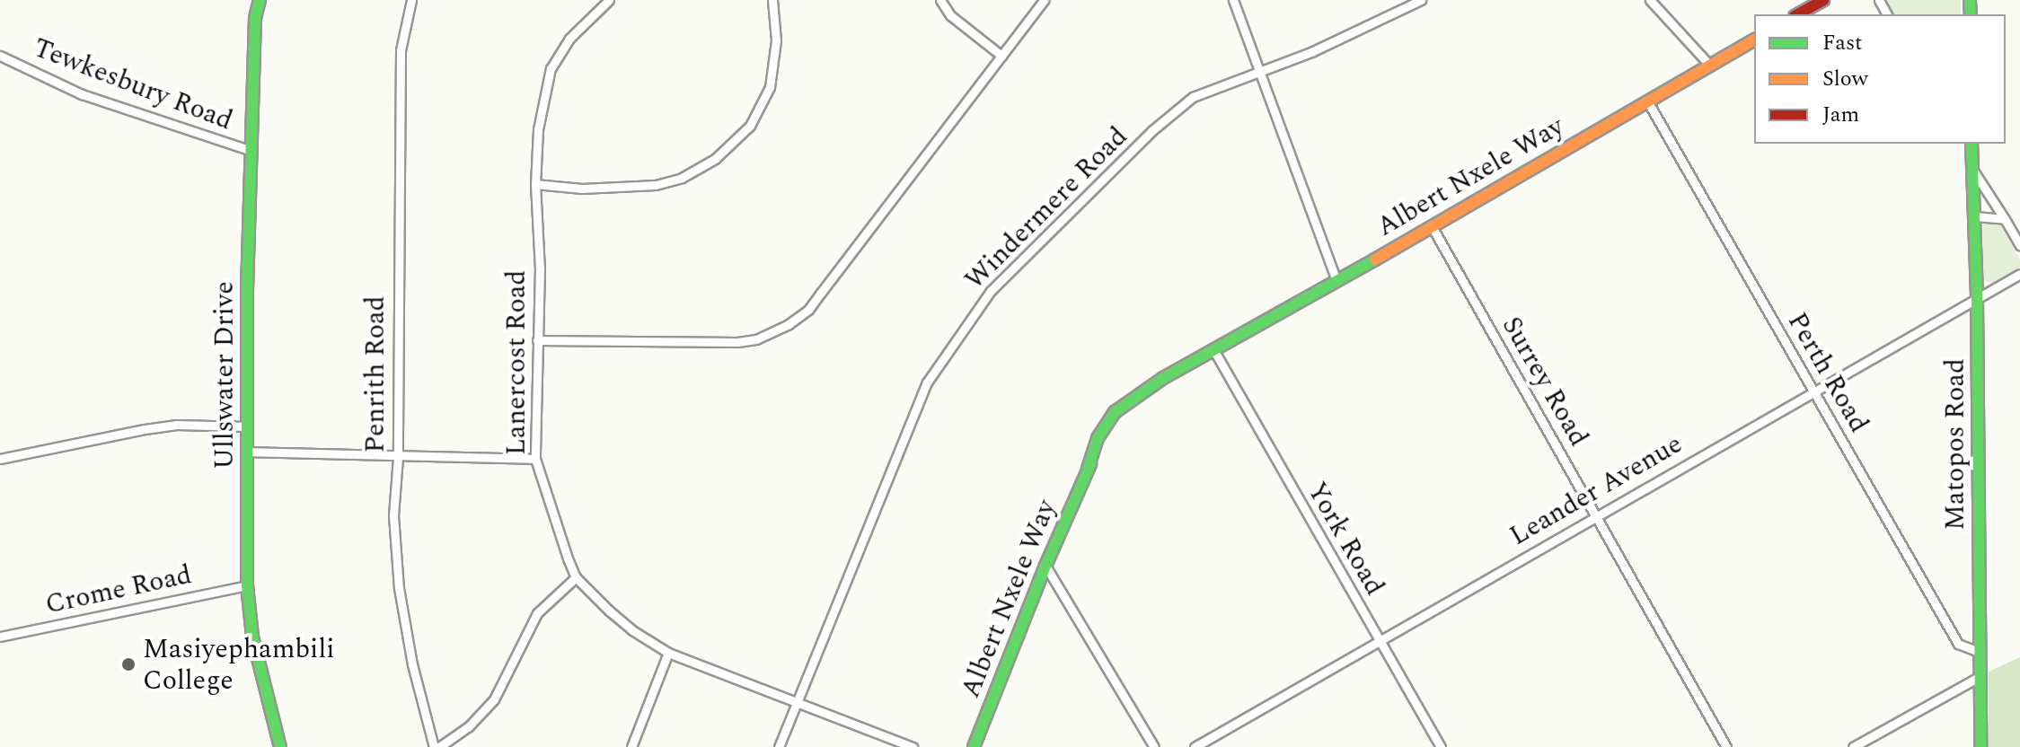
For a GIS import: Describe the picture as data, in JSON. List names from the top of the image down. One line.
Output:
{"streets":{"main road":["Albert Nxele Way","Ullswater Drive","Matopos Road"],"street":["Tewkesbury Road","Windermere Road","Lanercost Road","Perth Road","Penrith Road","Surrey Road","Leander Avenue","York Road","Crome Road"]},"crossings":[["Tewkesbury Road","Ullswater Drive"],["Albert Nxele Way","Perth Road"],["Albert Nxele Way","Surrey Road"],["Albert Nxele Way","York Road"],["Windermere Road","Lanercost Road"],["Perth Road","Matopos Road"],["Perth Road","Leander Avenue"],["Ullswater Drive","Crome Road"],["Surrey Road","Leander Avenue"],["Matopos Road","Leander Avenue"],["Leander Avenue","York Road"]],"places":["Masiyephambili College"],"legend":["Fast","Slow","Jam"]}
